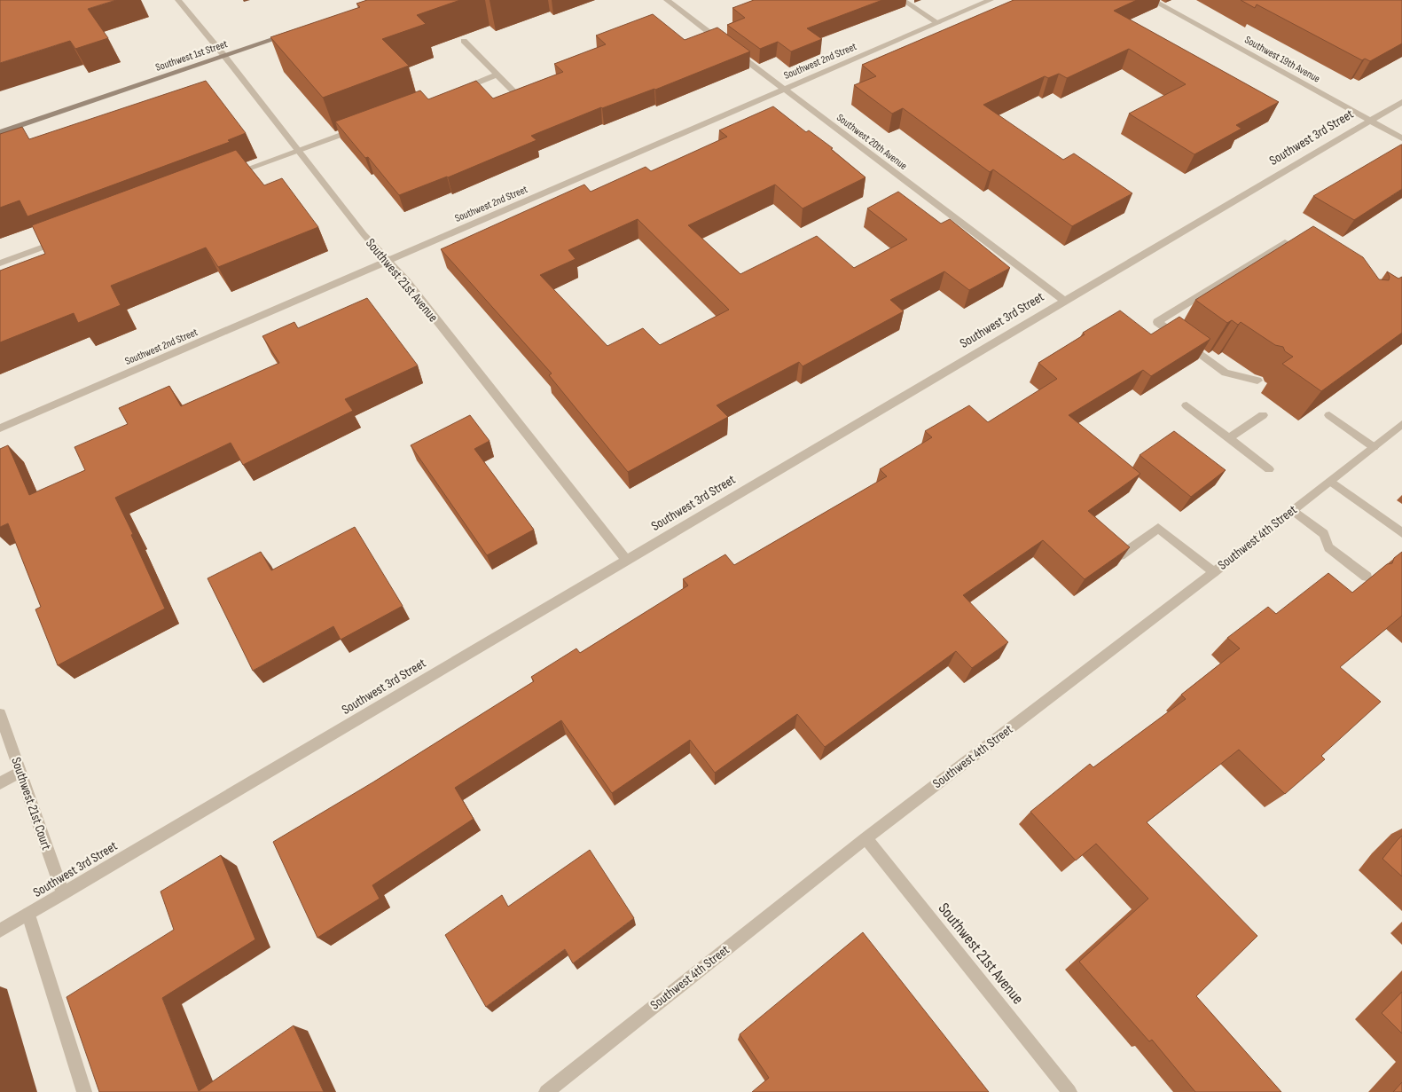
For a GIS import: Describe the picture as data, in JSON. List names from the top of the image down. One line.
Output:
{"streets":{"main road":["Southwest 1st Street"],"street":["Southwest 19th Avenue","Southwest 2nd Street","Southwest 3rd Street","Southwest 20th Avenue","Southwest 21st Avenue","Southwest 4th Street","Southwest 21st Court"]},"crossings":[["Southwest 1st Street","Southwest 21st Avenue"],["Southwest 19th Avenue","Southwest 3rd Street"],["Southwest 2nd Street","Southwest 20th Avenue"],["Southwest 2nd Street","Southwest 21st Avenue"],["Southwest 3rd Street","Southwest 20th Avenue"],["Southwest 3rd Street","Southwest 21st Avenue"],["Southwest 3rd Street","Southwest 21st Court"],["Southwest 21st Avenue","Southwest 4th Street"]]}
